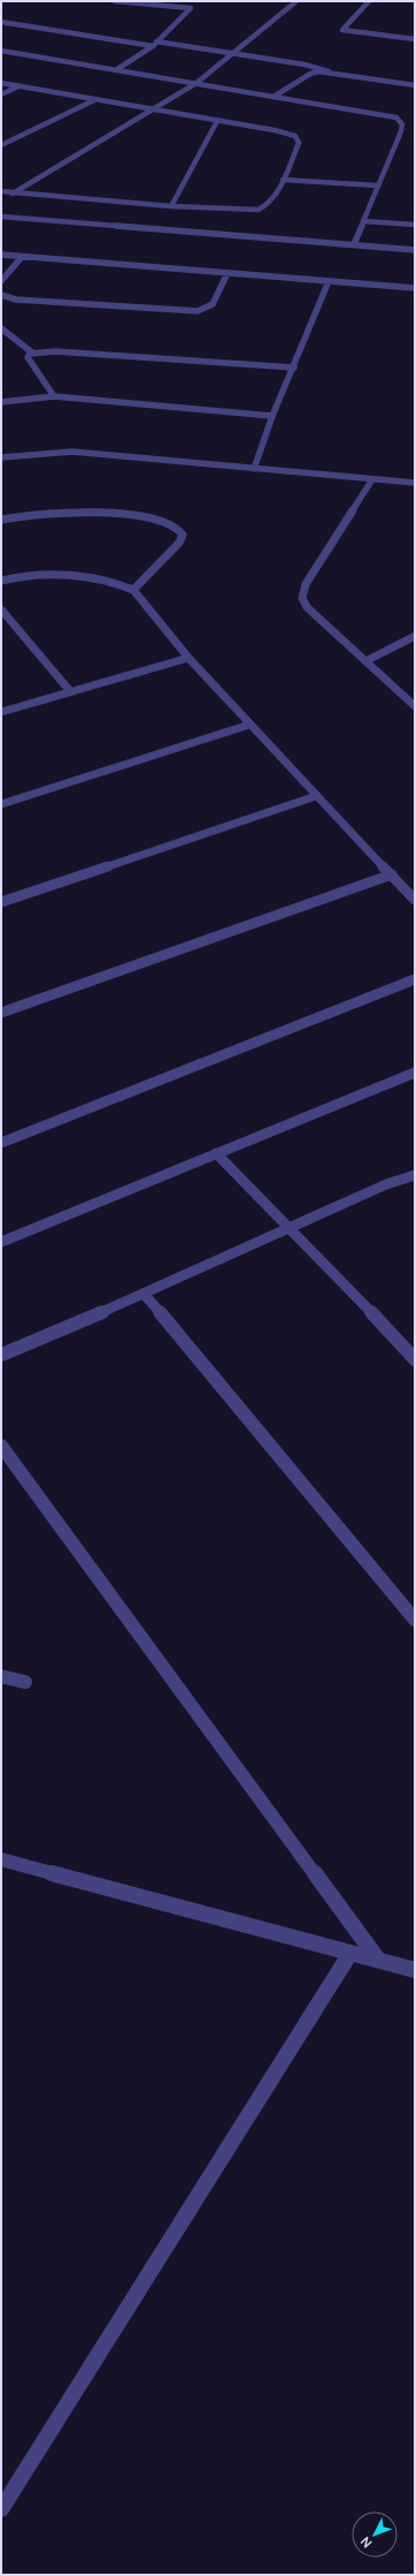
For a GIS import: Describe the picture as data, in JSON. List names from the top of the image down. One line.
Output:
{"north":"bottom left"}
